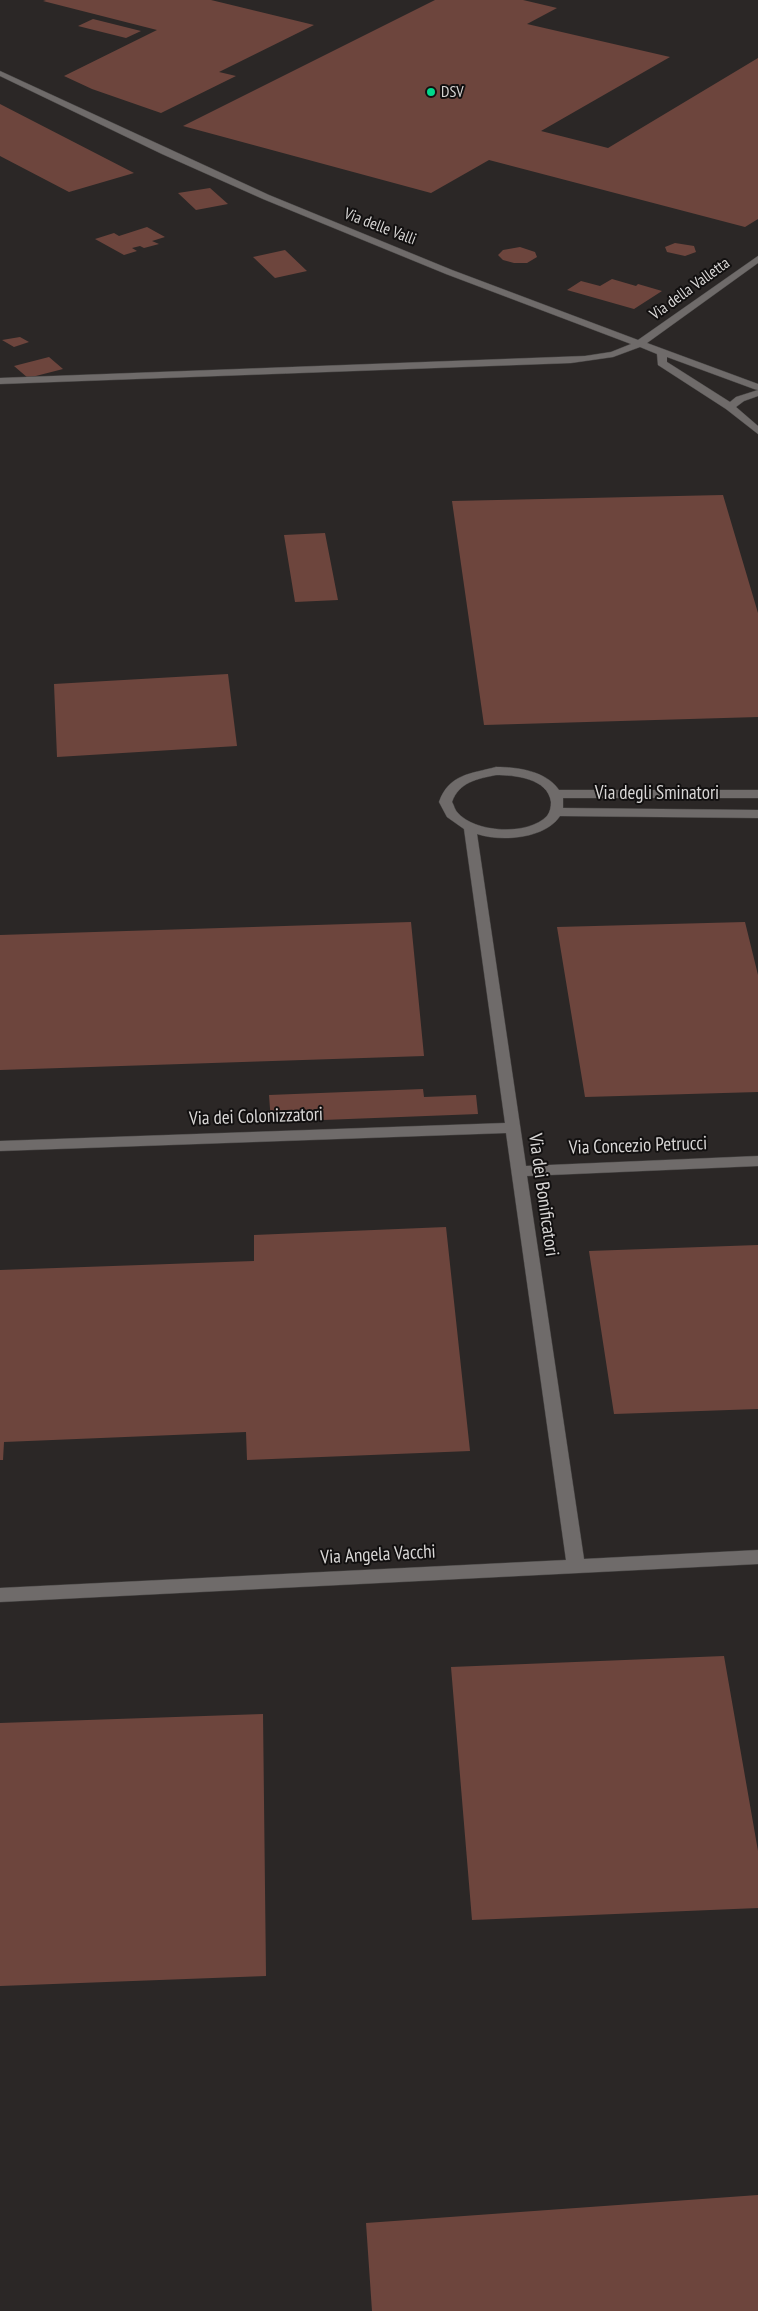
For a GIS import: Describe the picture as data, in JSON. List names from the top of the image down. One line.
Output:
{"streets":{"street":["Via delle Valli","Via della Valletta","Via degli Sminatori","Via dei Colonizzatori","Via Concezio Petrucci","Via dei Bonificatori","Via Angela Vacchi"]},"crossings":[["Via delle Valli","Via della Valletta"],["Via degli Sminatori","Via dei Bonificatori"],["Via dei Colonizzatori","Via dei Bonificatori"],["Via Concezio Petrucci","Via dei Bonificatori"],["Via dei Bonificatori","Via Angela Vacchi"]],"places":["DSV"]}
